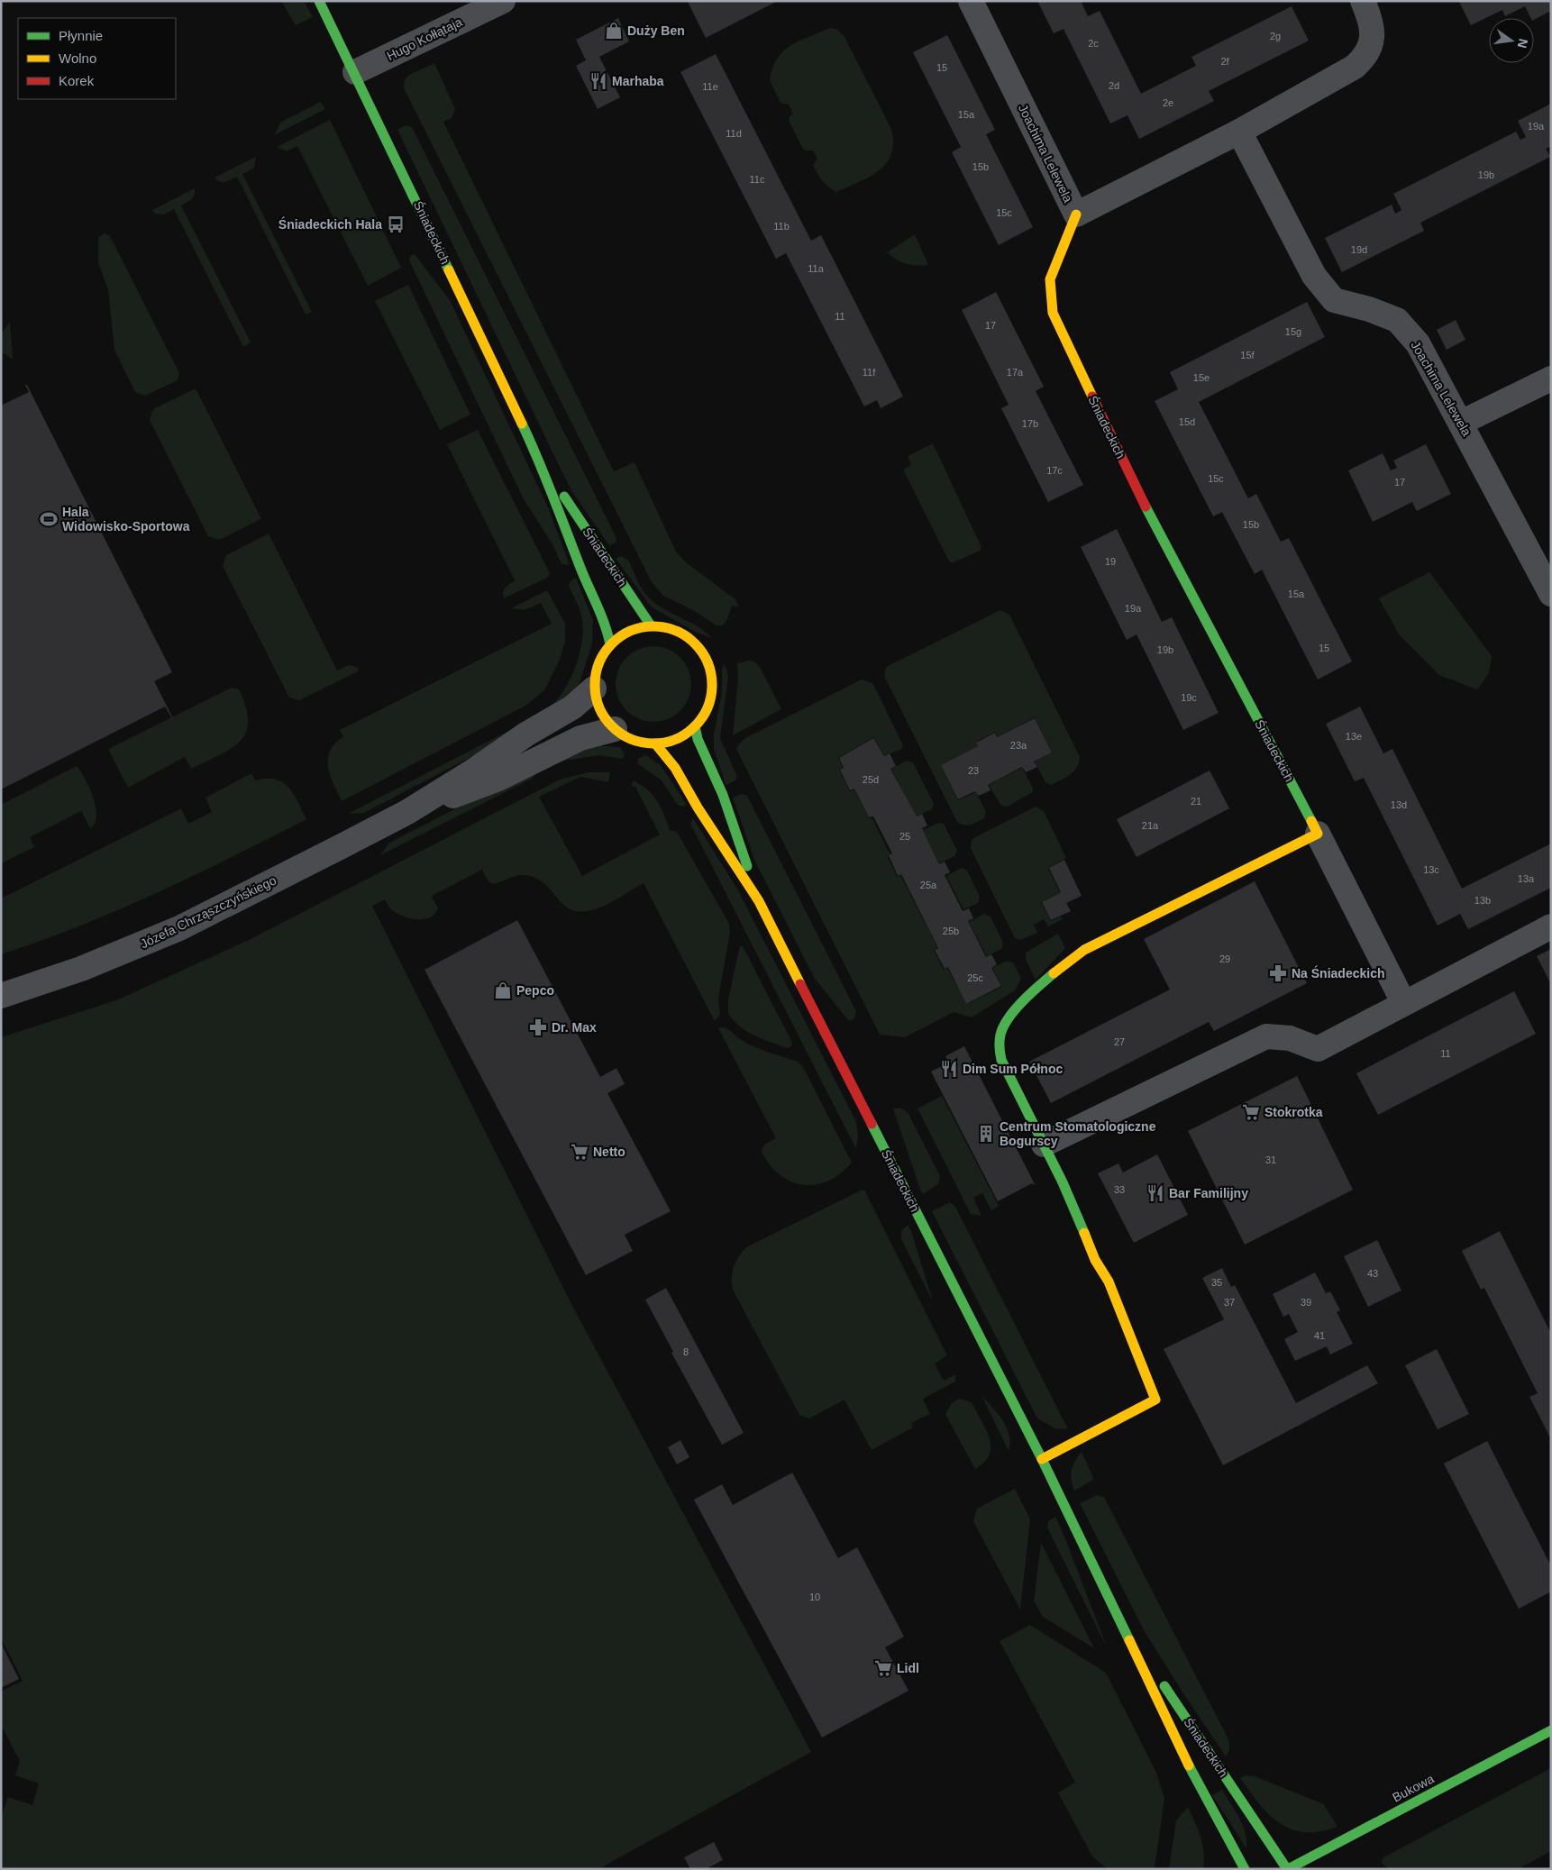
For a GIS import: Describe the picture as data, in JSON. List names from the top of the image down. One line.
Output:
{"streets":{"street":["Hugo Kołłątaja","Joachima Lelewela","Śniadeckich","Józefa Chrząszczyńskiego","Bukowa"]},"crossings":[["Hugo Kołłątaja","Śniadeckich"],["Joachima Lelewela","Śniadeckich"],["Śniadeckich","Józefa Chrząszczyńskiego"],["Śniadeckich","Bukowa"]],"places":{"shop":["Duży Ben","Pepco"],"restaurant":["Marhaba","Dim Sum Północ","Bar Familijny"],"bus stop":["Śniadeckich Hala"],"sports":["Hala Widowisko-Sportowa"],"pharmacy":["Na Śniadeckich","Dr. Max"],"supermarket":["Stokrotka","Netto","Lidl"],"building":["Centrum Stomatologiczne Bogurscy"]},"house_numbers":["2g","2c","2f","15","2d","11e","2e","15a","19a","11d","15b","19b","11c","15c","11b","19d","11a","11","17","15g","15f","11f","17a","15e","15d","17b","17c","15c","17","15b","19","15a","19a","15","19b","19c","13e","23a","23","25d","21","13d","21a","25","13c","13a","25a","13b","25b","29","25c","27","11","31","33","43","35","37","39","41","8","10"],"legend":["Płynnie","Wolno","Korek"],"north":"right"}
